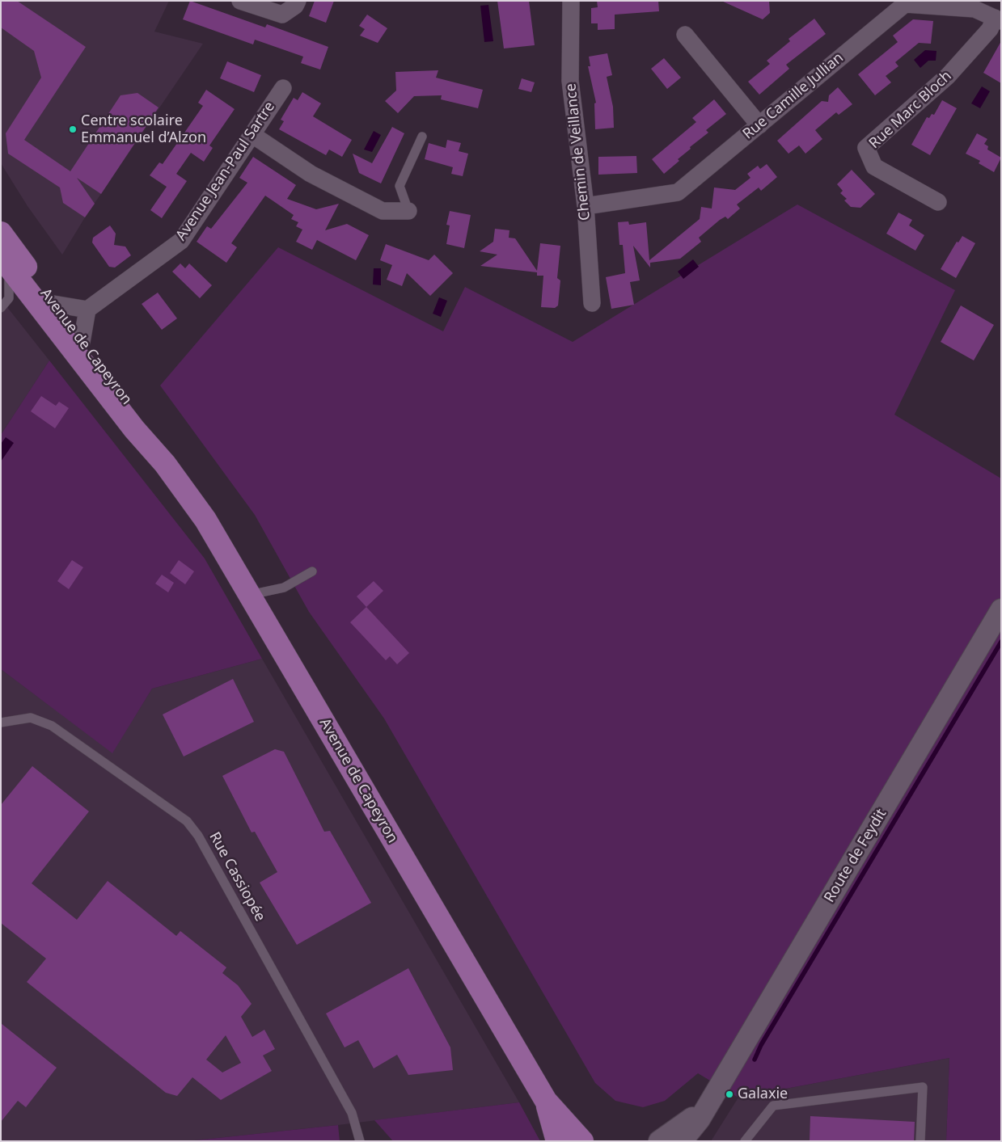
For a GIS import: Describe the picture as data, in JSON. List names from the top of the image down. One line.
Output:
{"streets":{"main road":["Avenue de Capeyron"],"street":["Rue Camille Jullian","Rue Marc Bloch","Chemin de Veillance","Avenue Jean-Paul Sartre","Route de Feydit"],"lane":["Rue Cassiopée"]},"crossings":[["Rue Camille Jullian","Rue Marc Bloch"],["Rue Camille Jullian","Chemin de Veillance"]],"places":["Centre scolaire Emmanuel d’Alzon","Galaxie"]}
